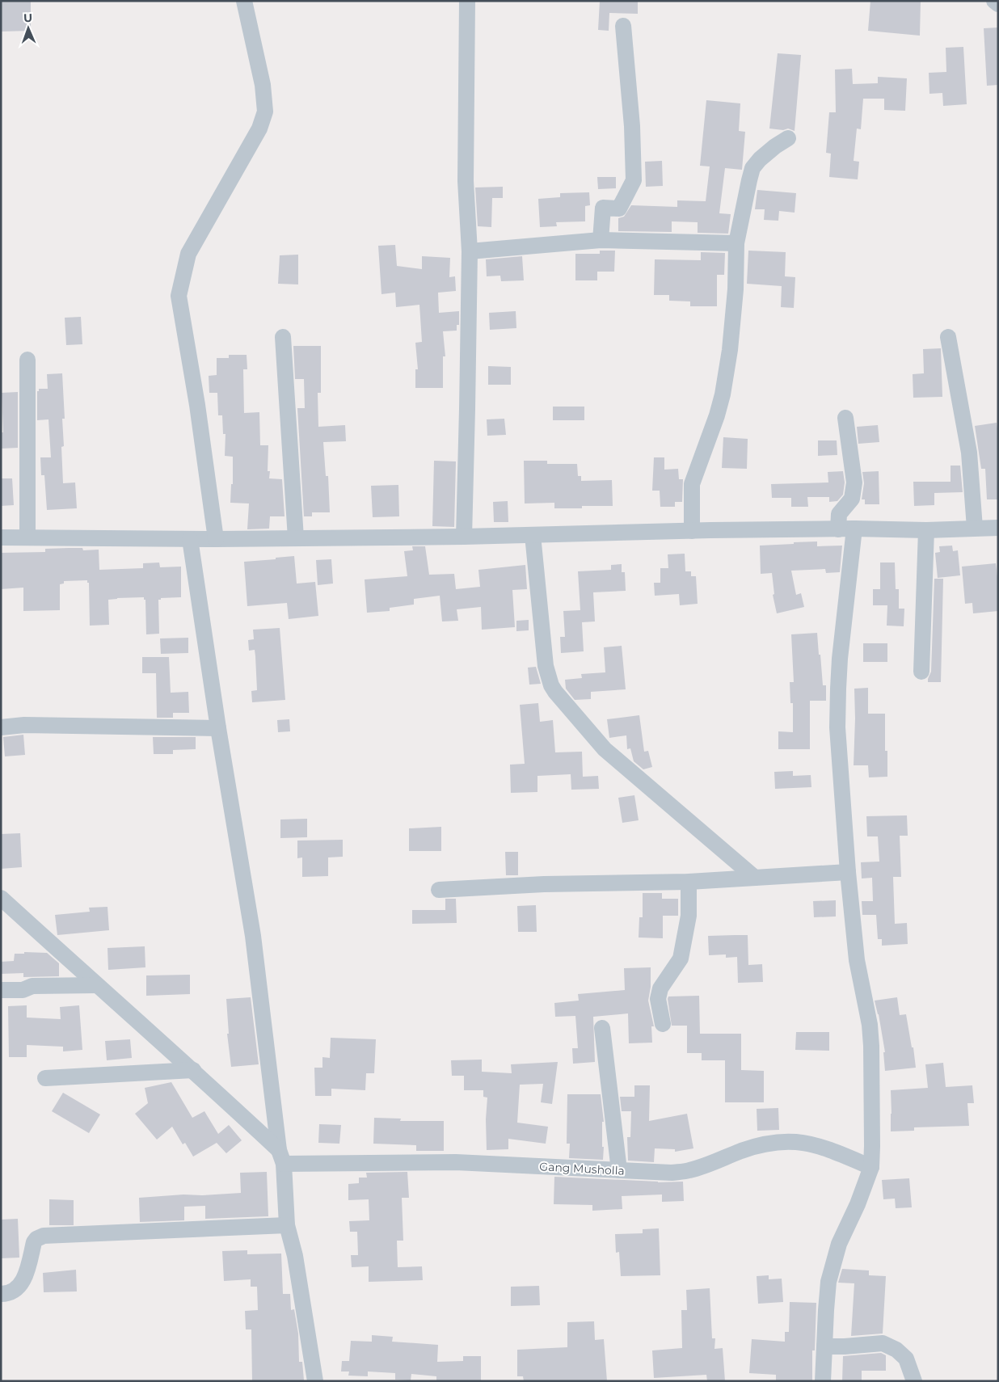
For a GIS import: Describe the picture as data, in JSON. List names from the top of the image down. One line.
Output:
{"streets":{"street":["Gang Musholla"]},"north":"top"}
